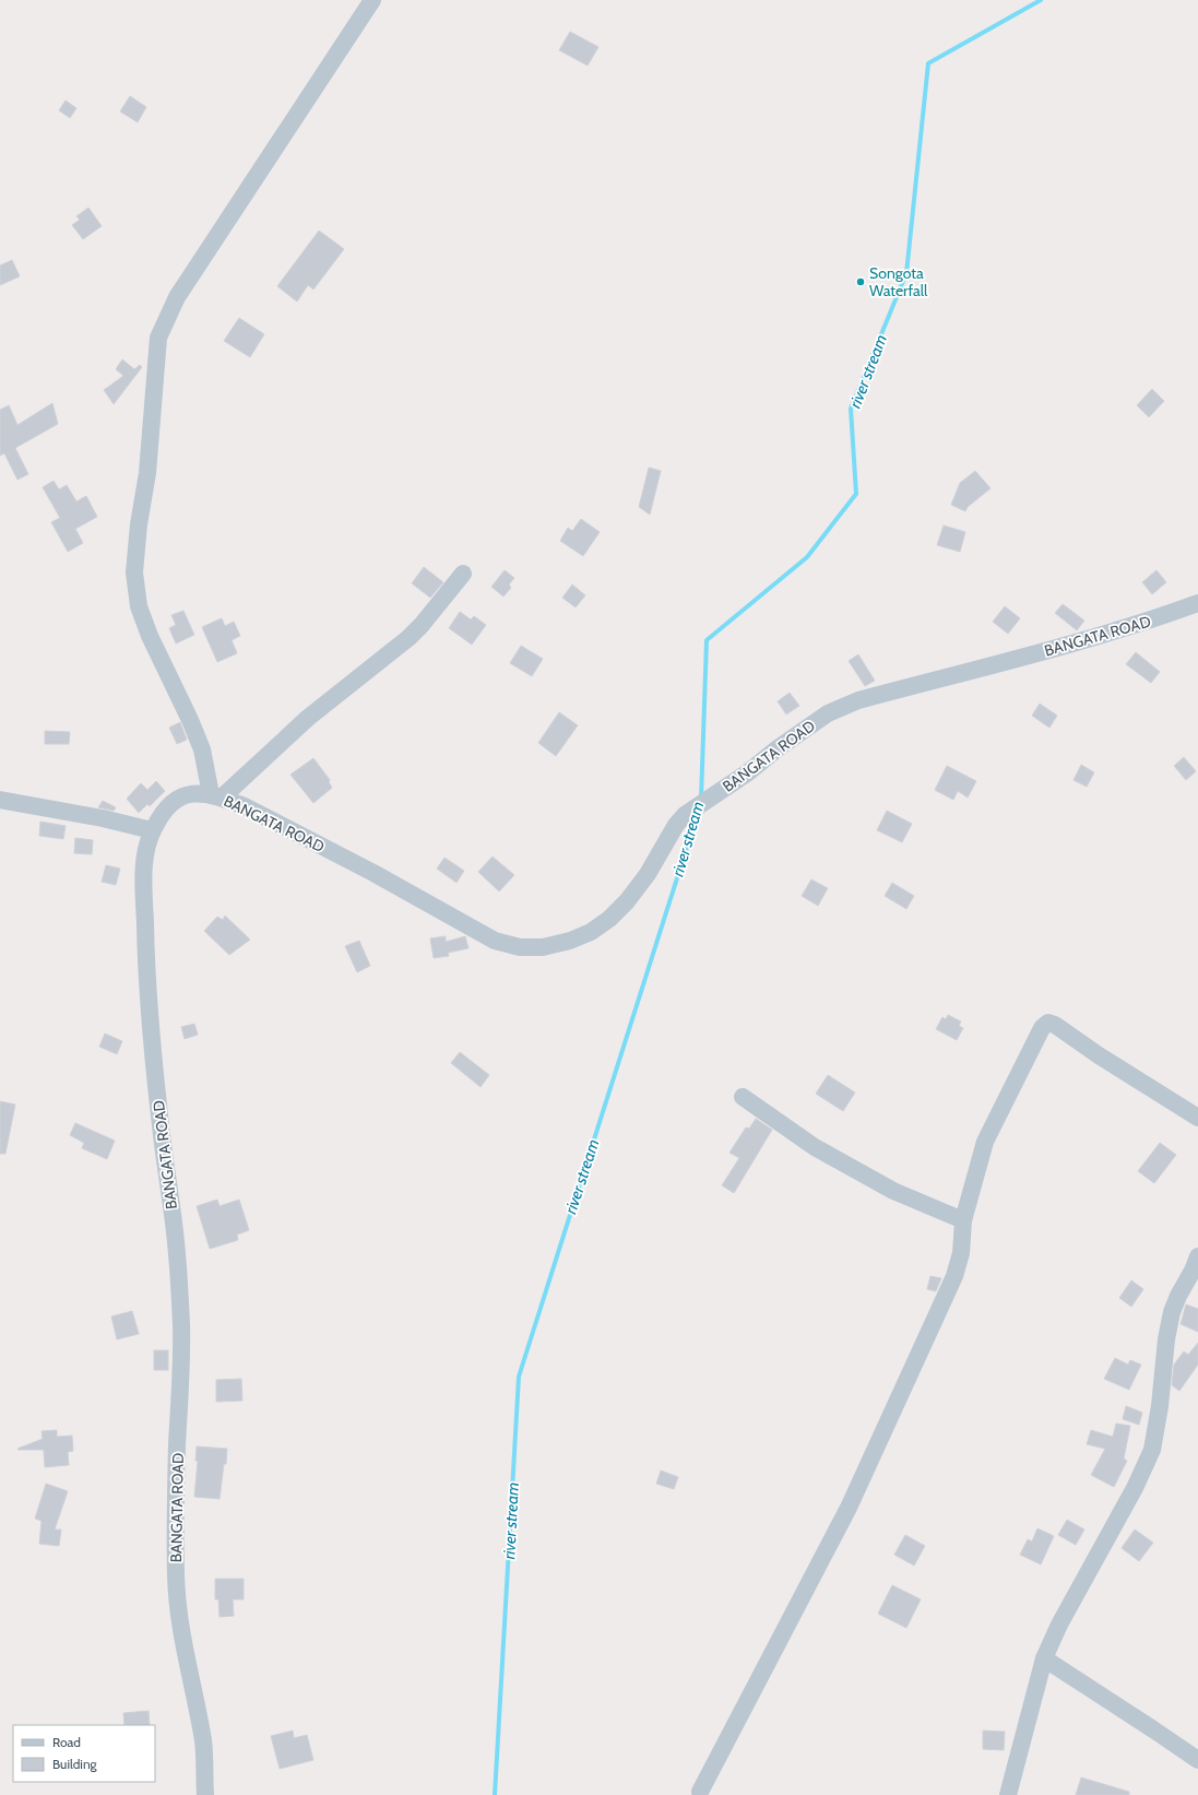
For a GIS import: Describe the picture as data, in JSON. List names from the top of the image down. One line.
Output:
{"streets":{"street":["BANGATA ROAD"]},"water":["river stream"],"places":["Songota Waterfall"],"legend":["Road","Building"]}
